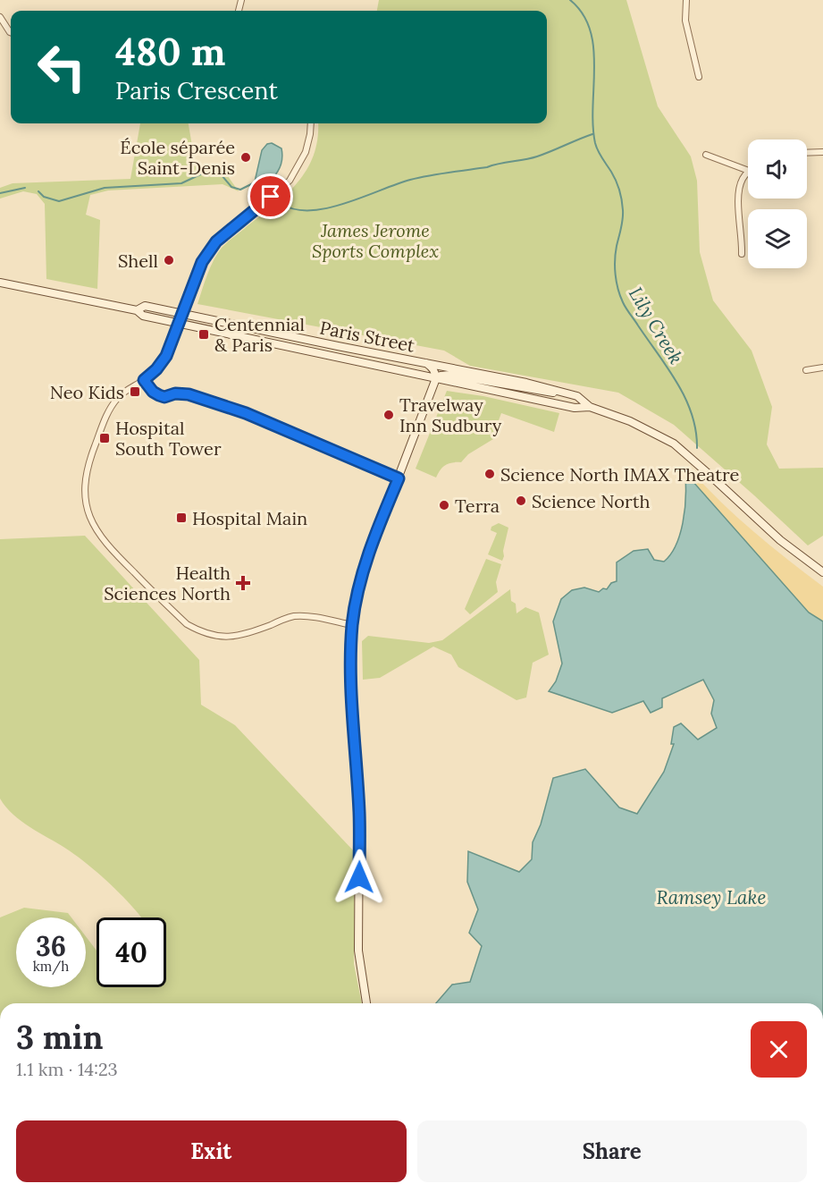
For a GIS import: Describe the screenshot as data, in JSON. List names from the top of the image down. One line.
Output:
{"streets":{"main road":["Paris Street"]},"water":["Lily Creek","Ramsey Lake"],"parks":["James Jerome Sports Complex"],"places":{"other":["École séparée Saint-Denis","Shell","Travelway Inn Sudbury","Science North IMAX Theatre","Science North","Terra"],"transit":["Centennial & Paris","Neo Kids","Hospital South Tower","Hospital Main"],"health":["Health Sciences North"]},"page":{"turn":["480 m","Paris Crescent"],"speed":"36 km/h","limit":"40","heading":["3 min","1.1 km · 14:23"],"buttons":["Exit","Share"]}}
